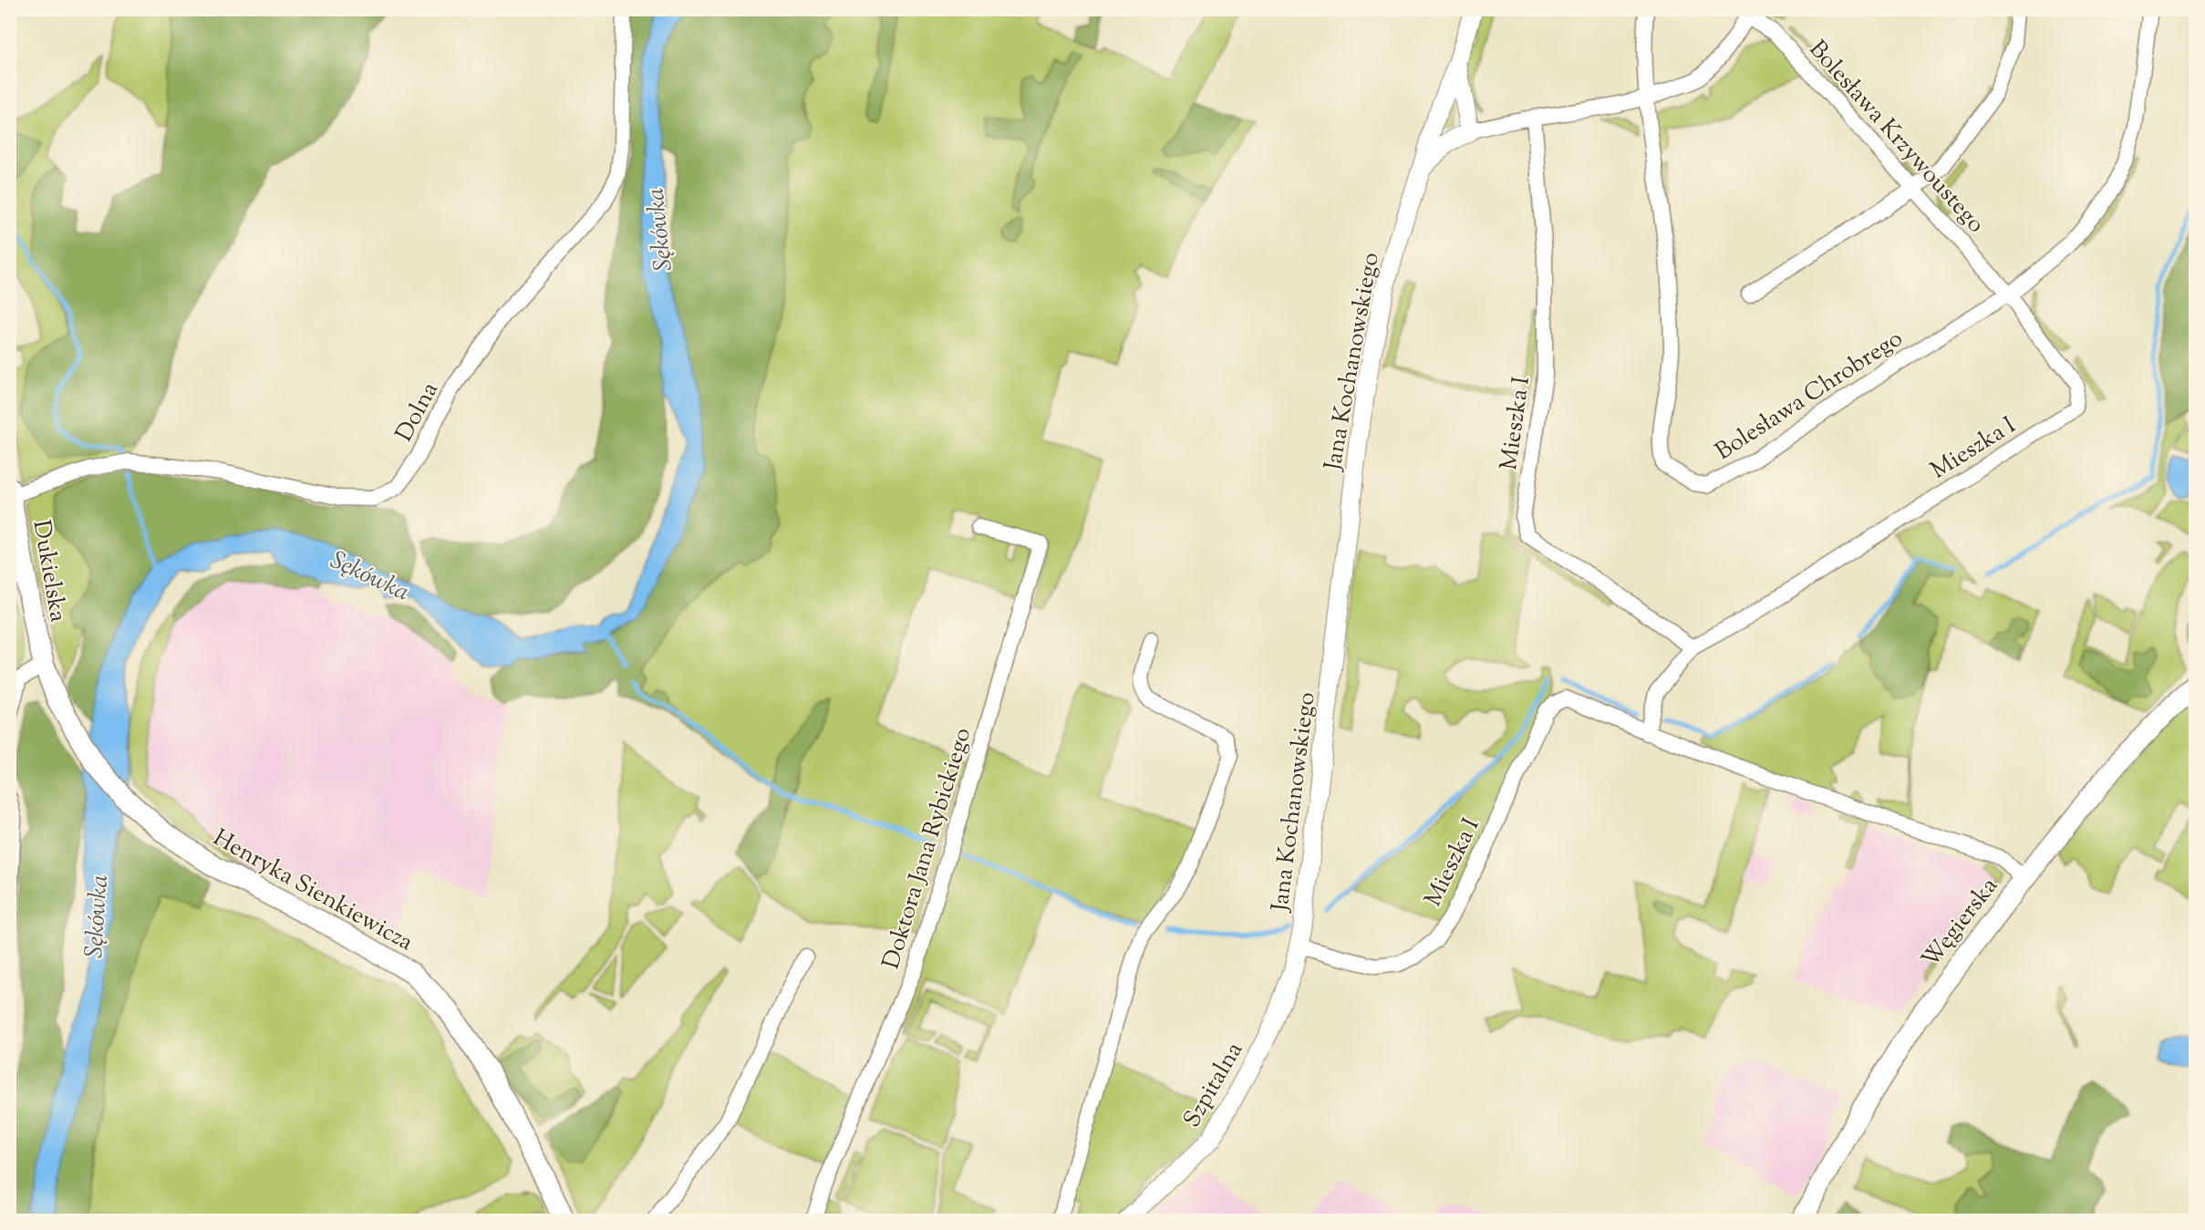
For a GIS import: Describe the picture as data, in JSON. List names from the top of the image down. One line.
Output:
{"streets":{"main road":["Dukielska","Henryka Sienkiewicza","Węgierska"],"street":["Bolesława Krzywoustego","Jana Kochanowskiego","Bolesława Chrobrego","Dolna","Mieszka I","Doktora Jana Rybickiego","Szpitalna"]},"crossings":[["Bolesława Krzywoustego","Jana Kochanowskiego"],["Bolesława Krzywoustego","Bolesława Chrobrego"],["Bolesława Krzywoustego","Mieszka I"],["Jana Kochanowskiego","Bolesława Chrobrego"],["Jana Kochanowskiego","Mieszka I"],["Jana Kochanowskiego","Szpitalna"],["Bolesława Chrobrego","Mieszka I"],["Dolna","Dukielska"],["Mieszka I","Szpitalna"],["Dukielska","Henryka Sienkiewicza"]],"water":["Sękówka"]}
